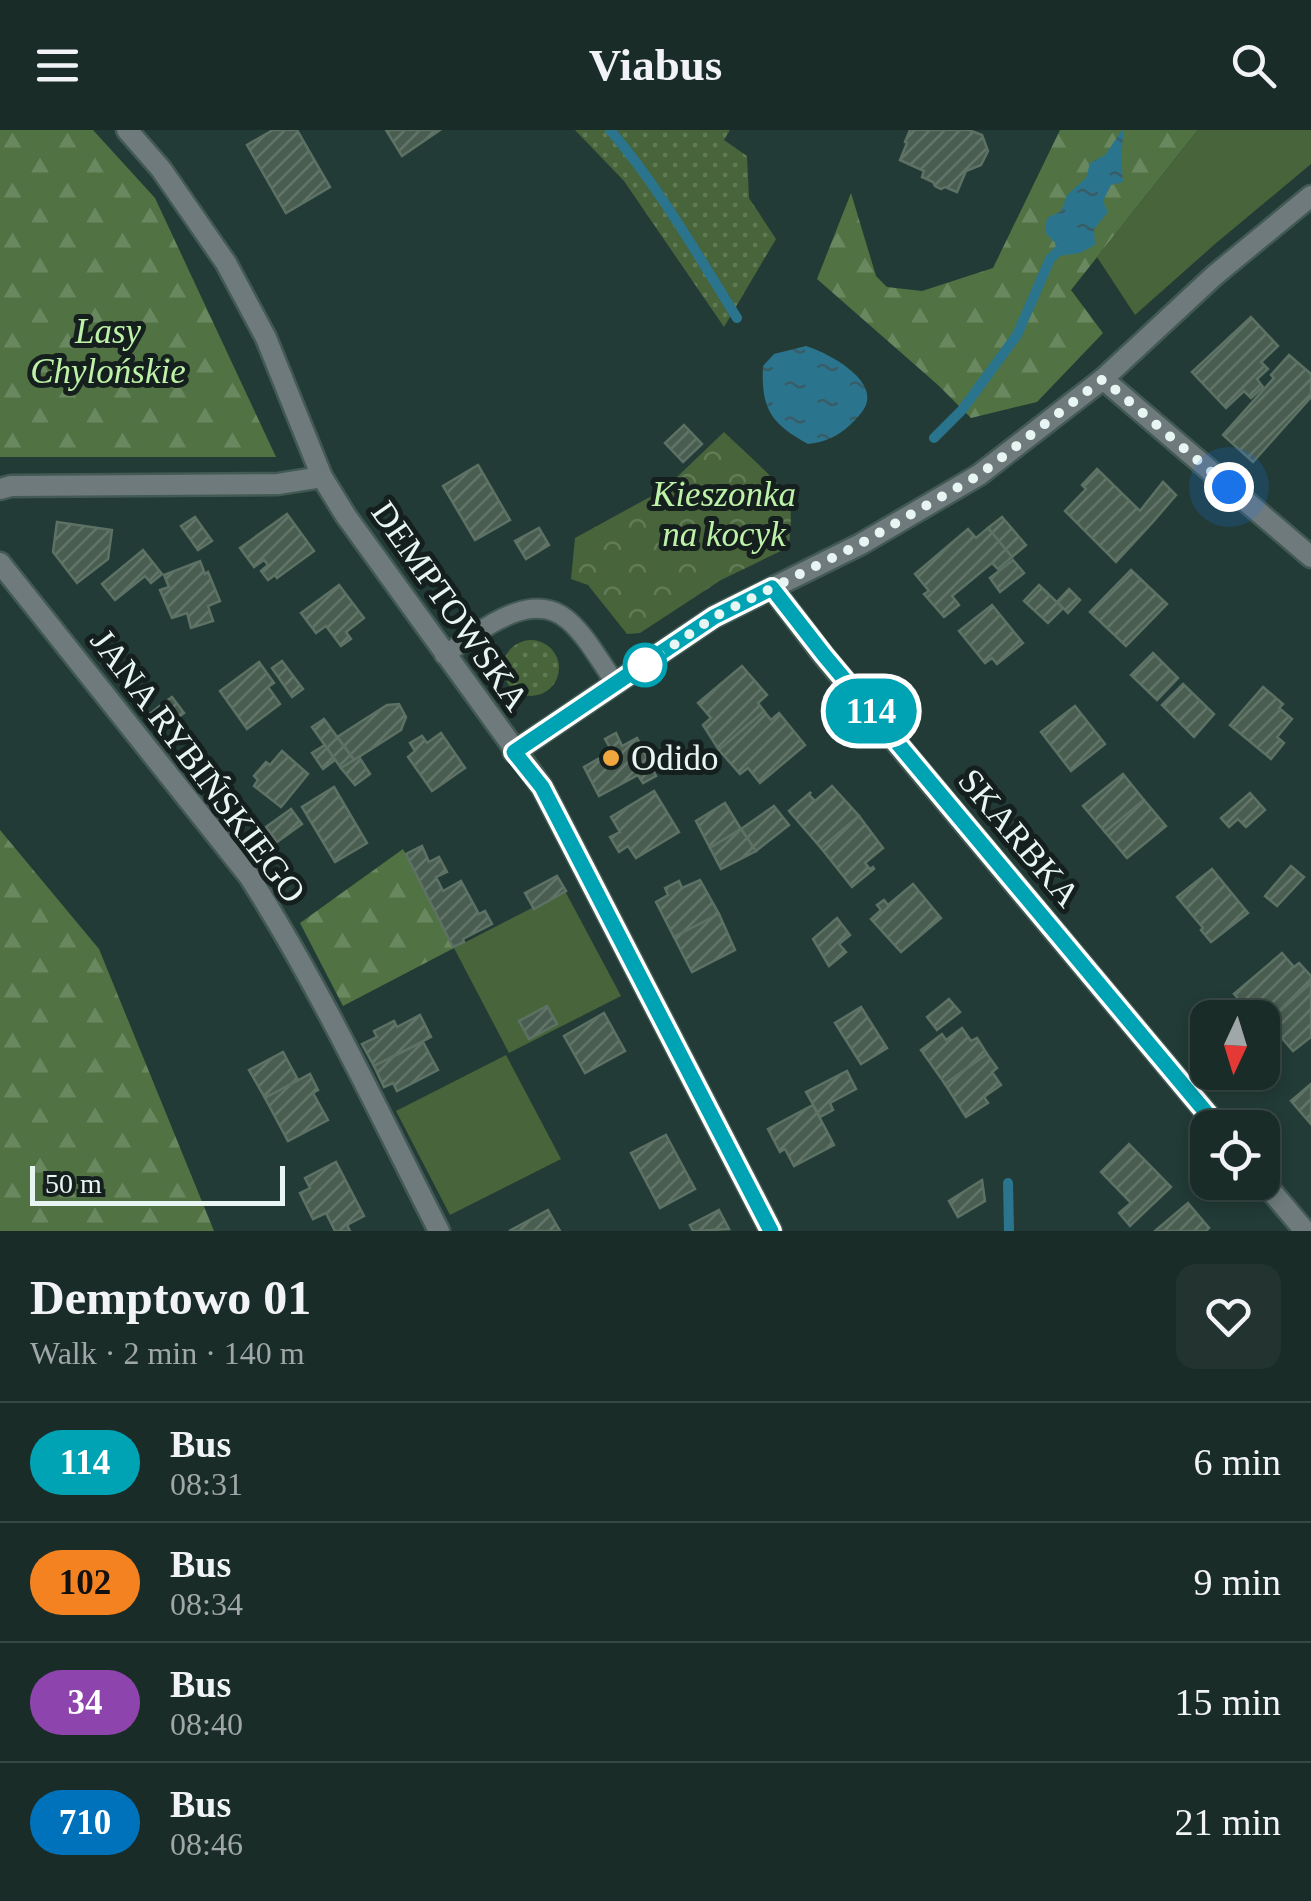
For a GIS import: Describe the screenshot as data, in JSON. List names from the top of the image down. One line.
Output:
{"streets":{"street":["DEMPTOWSKA","JANA RYBIŃSKIEGO","SKARBKA"]},"parks":["Lasy Chylońskie","Kieszonka na kocyk"],"places":["Odido"],"lines":["bus line 114"],"scale_bar":"50 m","north":"bottom","page":{"header":"Viabus","on_map":"114","scale":"50 m","heading":["Demptowo 01","Walk · 2 min · 140 m"],"list":[{"mark":"114","name":"Bus","note":"08:31","value":"6 min"},{"mark":"102","name":"Bus","note":"08:34","value":"9 min"},{"mark":"34","name":"Bus","note":"08:40","value":"15 min"},{"mark":"710","name":"Bus","note":"08:46","value":"21 min"}]}}
